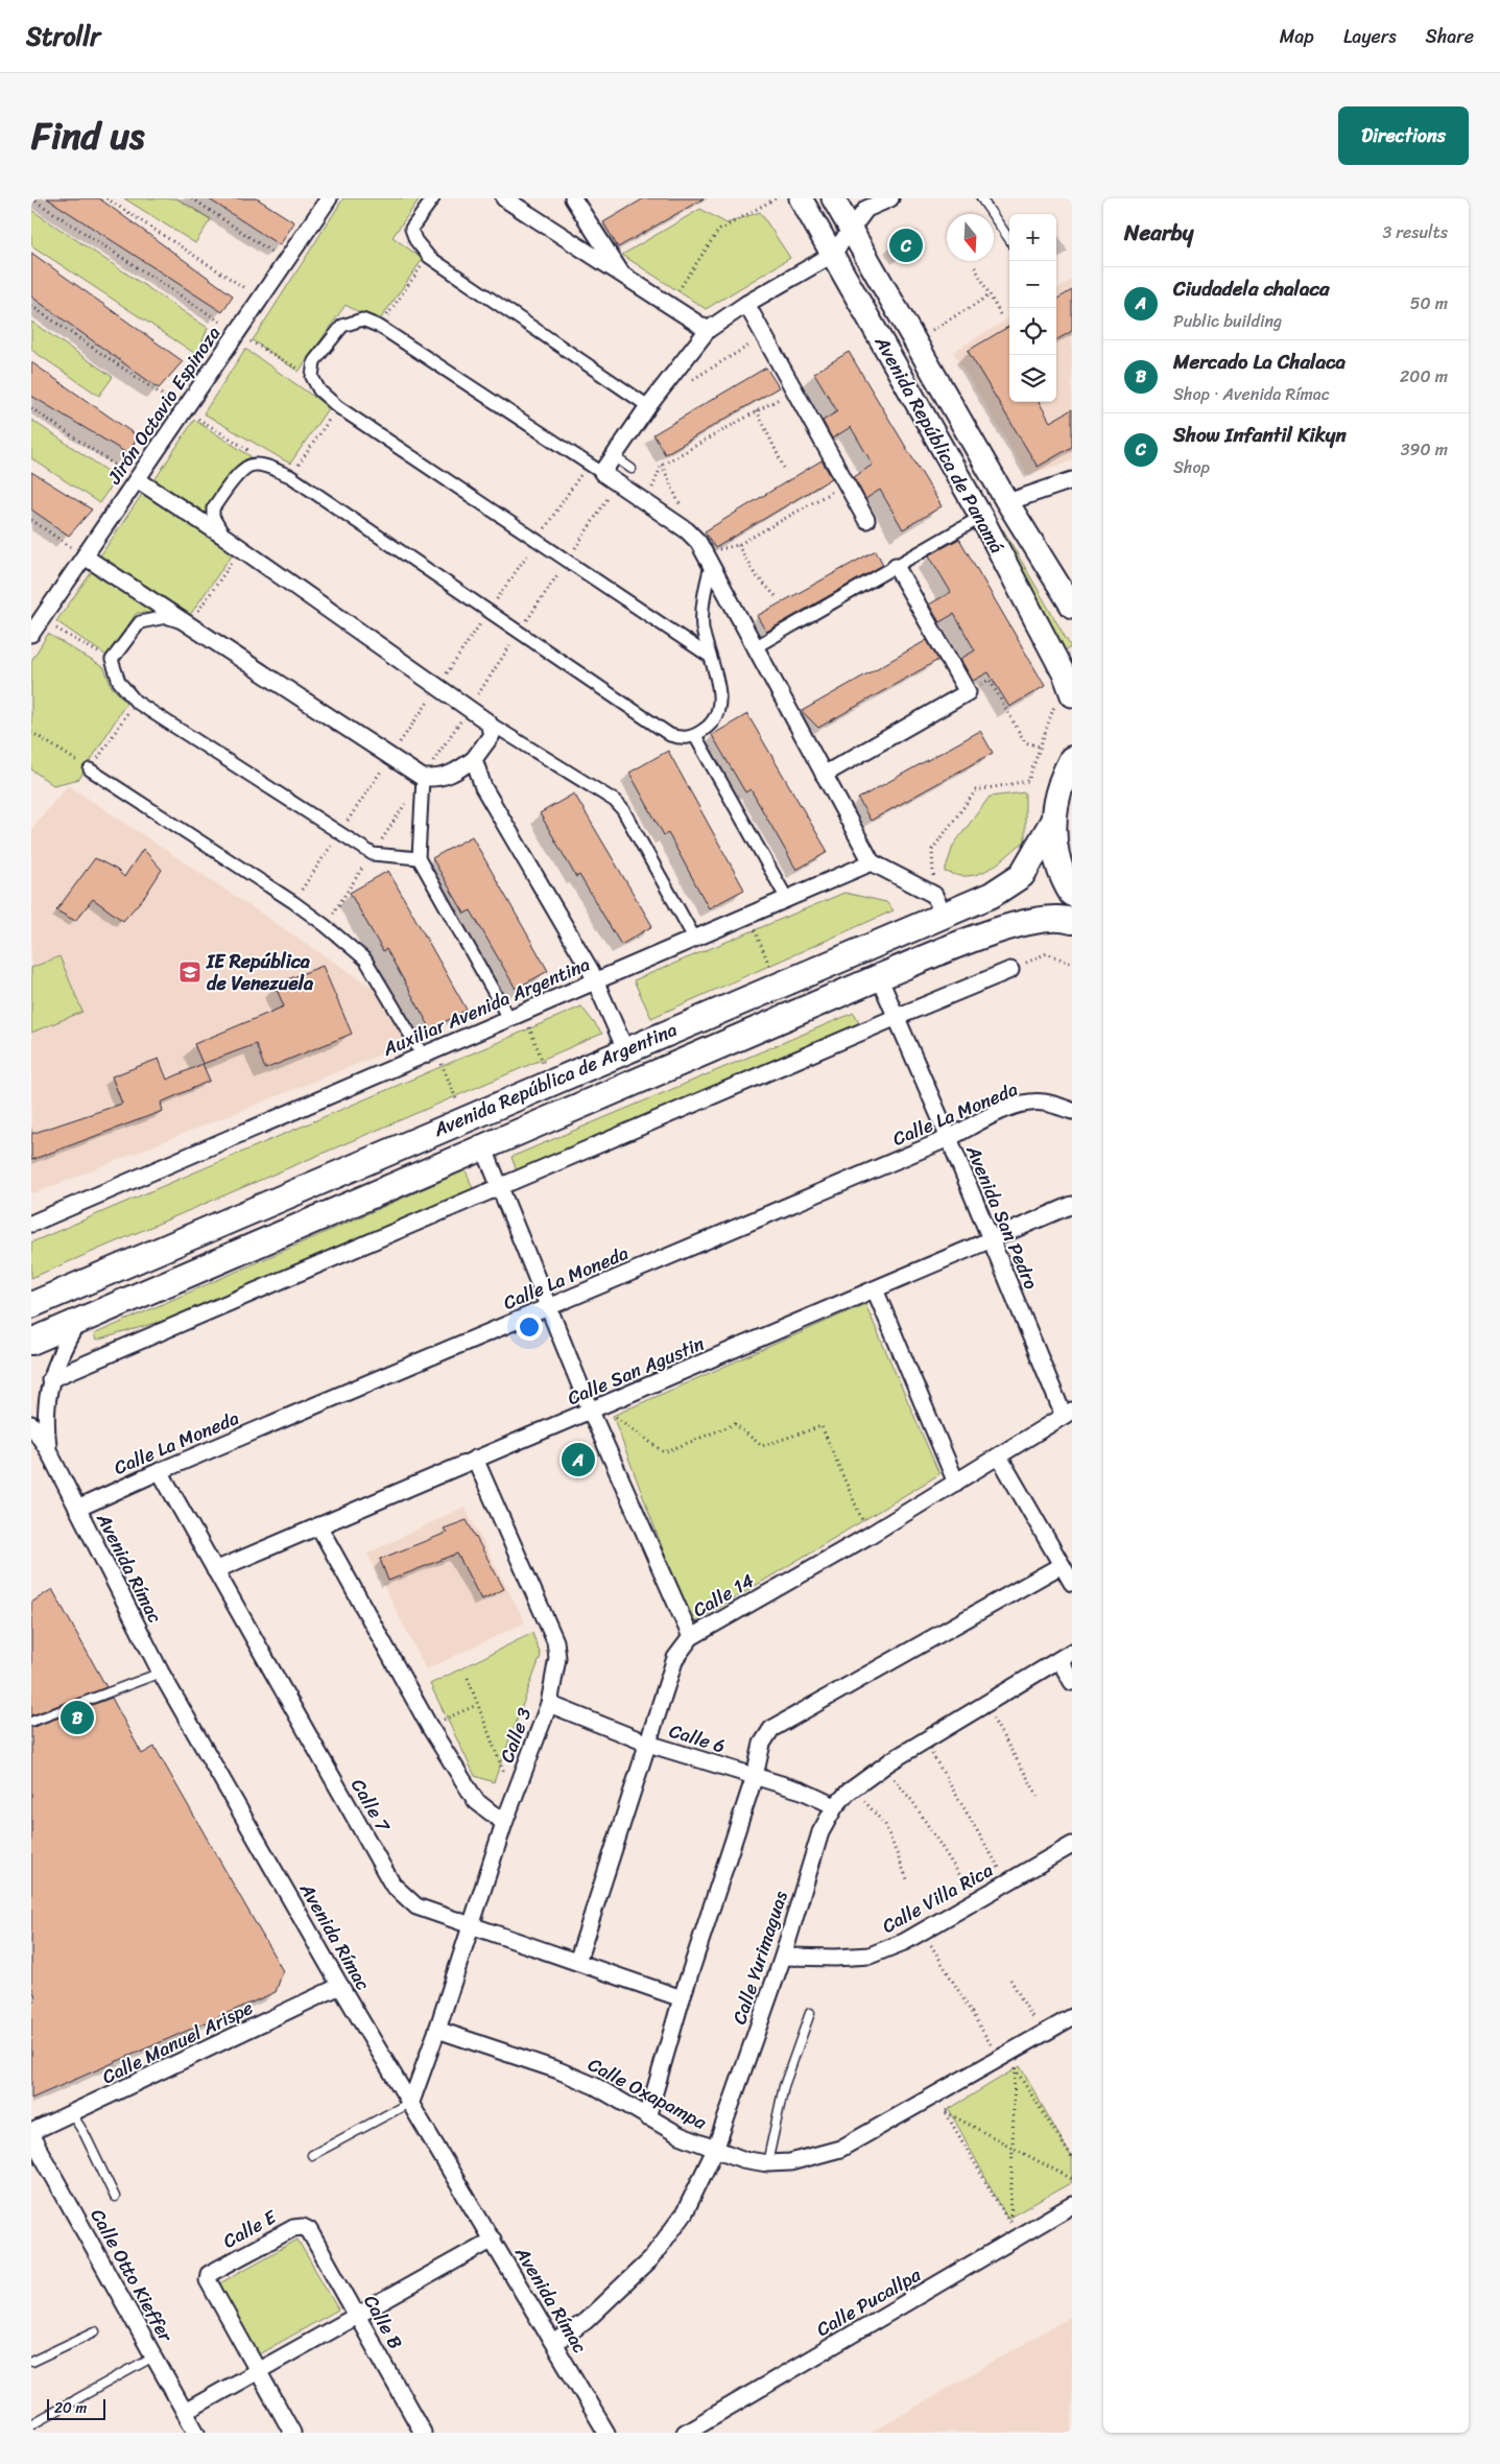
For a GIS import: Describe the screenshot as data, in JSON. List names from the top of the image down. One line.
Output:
{"streets":{"main road":["Avenida República de Panamá","Avenida República de Argentina"],"street":["Jirón Octavio Espinoza","Auxiliar Avenida Argentina","Calle La Moneda","Avenida San Pedro","Calle San Agustin","Avenida Rímac","Calle 14","Calle 3","Calle 6","Calle 7","Calle Villa Rica","Calle Yurimaguas","Calle Manuel Arispe","Calle Oxapampa","Calle E","Calle Otto Kieffer","Calle Pucallpa","Calle B"]},"crossings":[["Avenida República de Argentina","Avenida San Pedro"],["Avenida República de Argentina","Avenida Rímac"],["Calle La Moneda","Avenida San Pedro"],["Calle La Moneda","Avenida Rímac"],["Calle La Moneda","Calle 7"],["Avenida San Pedro","Calle San Agustin"],["Avenida San Pedro","Calle 14"],["Calle San Agustin","Calle 3"],["Calle San Agustin","Calle 7"],["Avenida Rímac","Calle Yurimaguas"],["Avenida Rímac","Calle Manuel Arispe"],["Calle 14","Calle 6"],["Calle 14","Calle 7"],["Calle 3","Calle 6"],["Calle 3","Calle 7"],["Calle 3","Calle Oxapampa"],["Calle 6","Calle Yurimaguas"],["Calle Villa Rica","Calle Yurimaguas"],["Calle Yurimaguas","Calle Oxapampa"],["Calle Manuel Arispe","Calle Otto Kieffer"],["Calle E","Calle B"]],"places":{"school or university":["IE República de Venezuela"]},"scale_bar":"20 m","north":"bottom","page":{"header":"Strollr","nav":["Map","Layers","Share"],"title":"Find us","buttons":"Directions","heading":["Nearby","3 results"],"map_buttons":["+","−"],"pins":["C","A","B"],"list":[{"mark":"A","name":"Ciudadela chalaca","note":"Public building","value":"50 m"},{"mark":"B","name":"Mercado La Chalaca","note":"Shop · Avenida Rímac","value":"200 m"},{"mark":"C","name":"Show Infantil Kikyn","note":"Shop","value":"390 m"}],"scale":"20 m"}}
